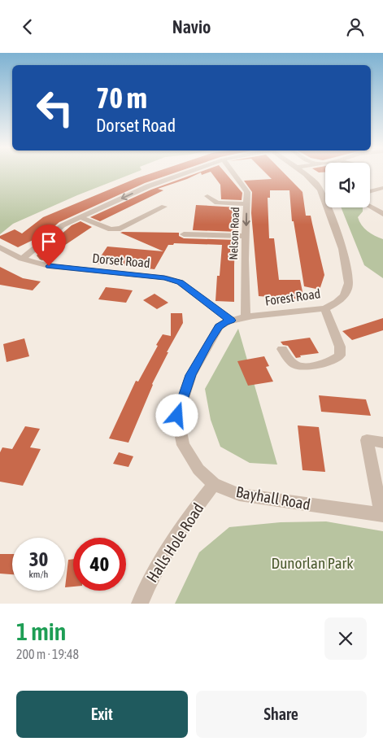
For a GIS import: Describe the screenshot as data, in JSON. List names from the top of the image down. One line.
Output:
{"streets":{"street":["Nelson Road","Dorset Road","Forest Road","Bayhall Road","Halls Hole Road"]},"crossings":[["Nelson Road","Forest Road"],["Dorset Road","Forest Road"],["Forest Road","Bayhall Road"],["Bayhall Road","Halls Hole Road"]],"parks":["Dunorlan Park"],"page":{"header":"Navio","turn":["70 m","Dorset Road"],"speed":"30 km/h","limit":"40","heading":["1 min","200 m · 19:48"],"buttons":["Exit","Share"]}}
